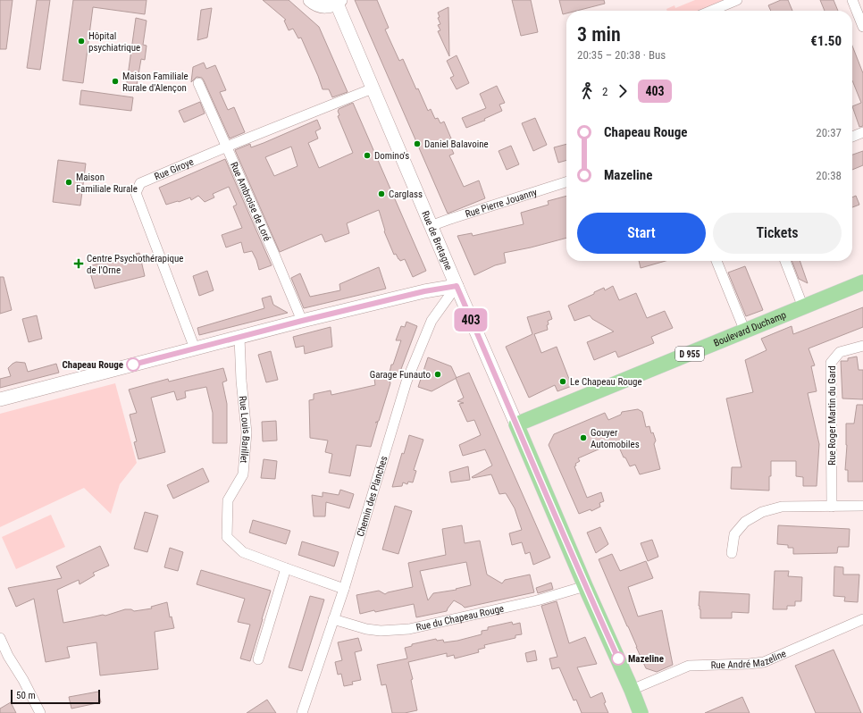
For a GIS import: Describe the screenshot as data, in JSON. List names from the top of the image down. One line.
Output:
{"streets":{"main road":["Rue de Bretagne","Boulevard Duchamp","D 955"],"street":["Rue Giroye","Rue Ambroise de Loré","Rue Pierre Jouanny","Rue Roger Martin du Gard","Rue Louis Barillet","Chemin des Planches","Rue du Chapeau Rouge","Rue André Mazeline"]},"crossings":[["Rue Giroye","Rue Ambroise de Loré"],["Rue Giroye","Rue de Bretagne"],["Rue Pierre Jouanny","Rue de Bretagne"],["Rue de Bretagne","Boulevard Duchamp"],["Rue de Bretagne","Chemin des Planches"],["Rue de Bretagne","Rue du Chapeau Rouge"],["Rue de Bretagne","Rue André Mazeline"],["Rue Louis Barillet","Chemin des Planches"],["Chemin des Planches","Rue du Chapeau Rouge"]],"places":{"other":["Hôpital psychiatrique","Maison Familiale Rurale d'Alençon","Daniel Balavoine","Domino's","Maison Familiale Rurale","Carglass","Chapeau Rouge","Garage Funauto","Le Chapeau Rouge","Gouyer Automobiles","Mazeline"],"health":["Centre Psychothérapique de l'Orne"]},"lines":["bus line 403"],"scale_bar":"50 m","page":{"on_map":"403","heading":["3 min","20:35 – 20:38 · Bus","€1.50"],"legs":["2","403"],"list":[{"name":"Chapeau Rouge","value":"20:37"},{"name":"Mazeline","value":"20:38"}],"buttons":["Start","Tickets"],"scale":"50 m"}}
